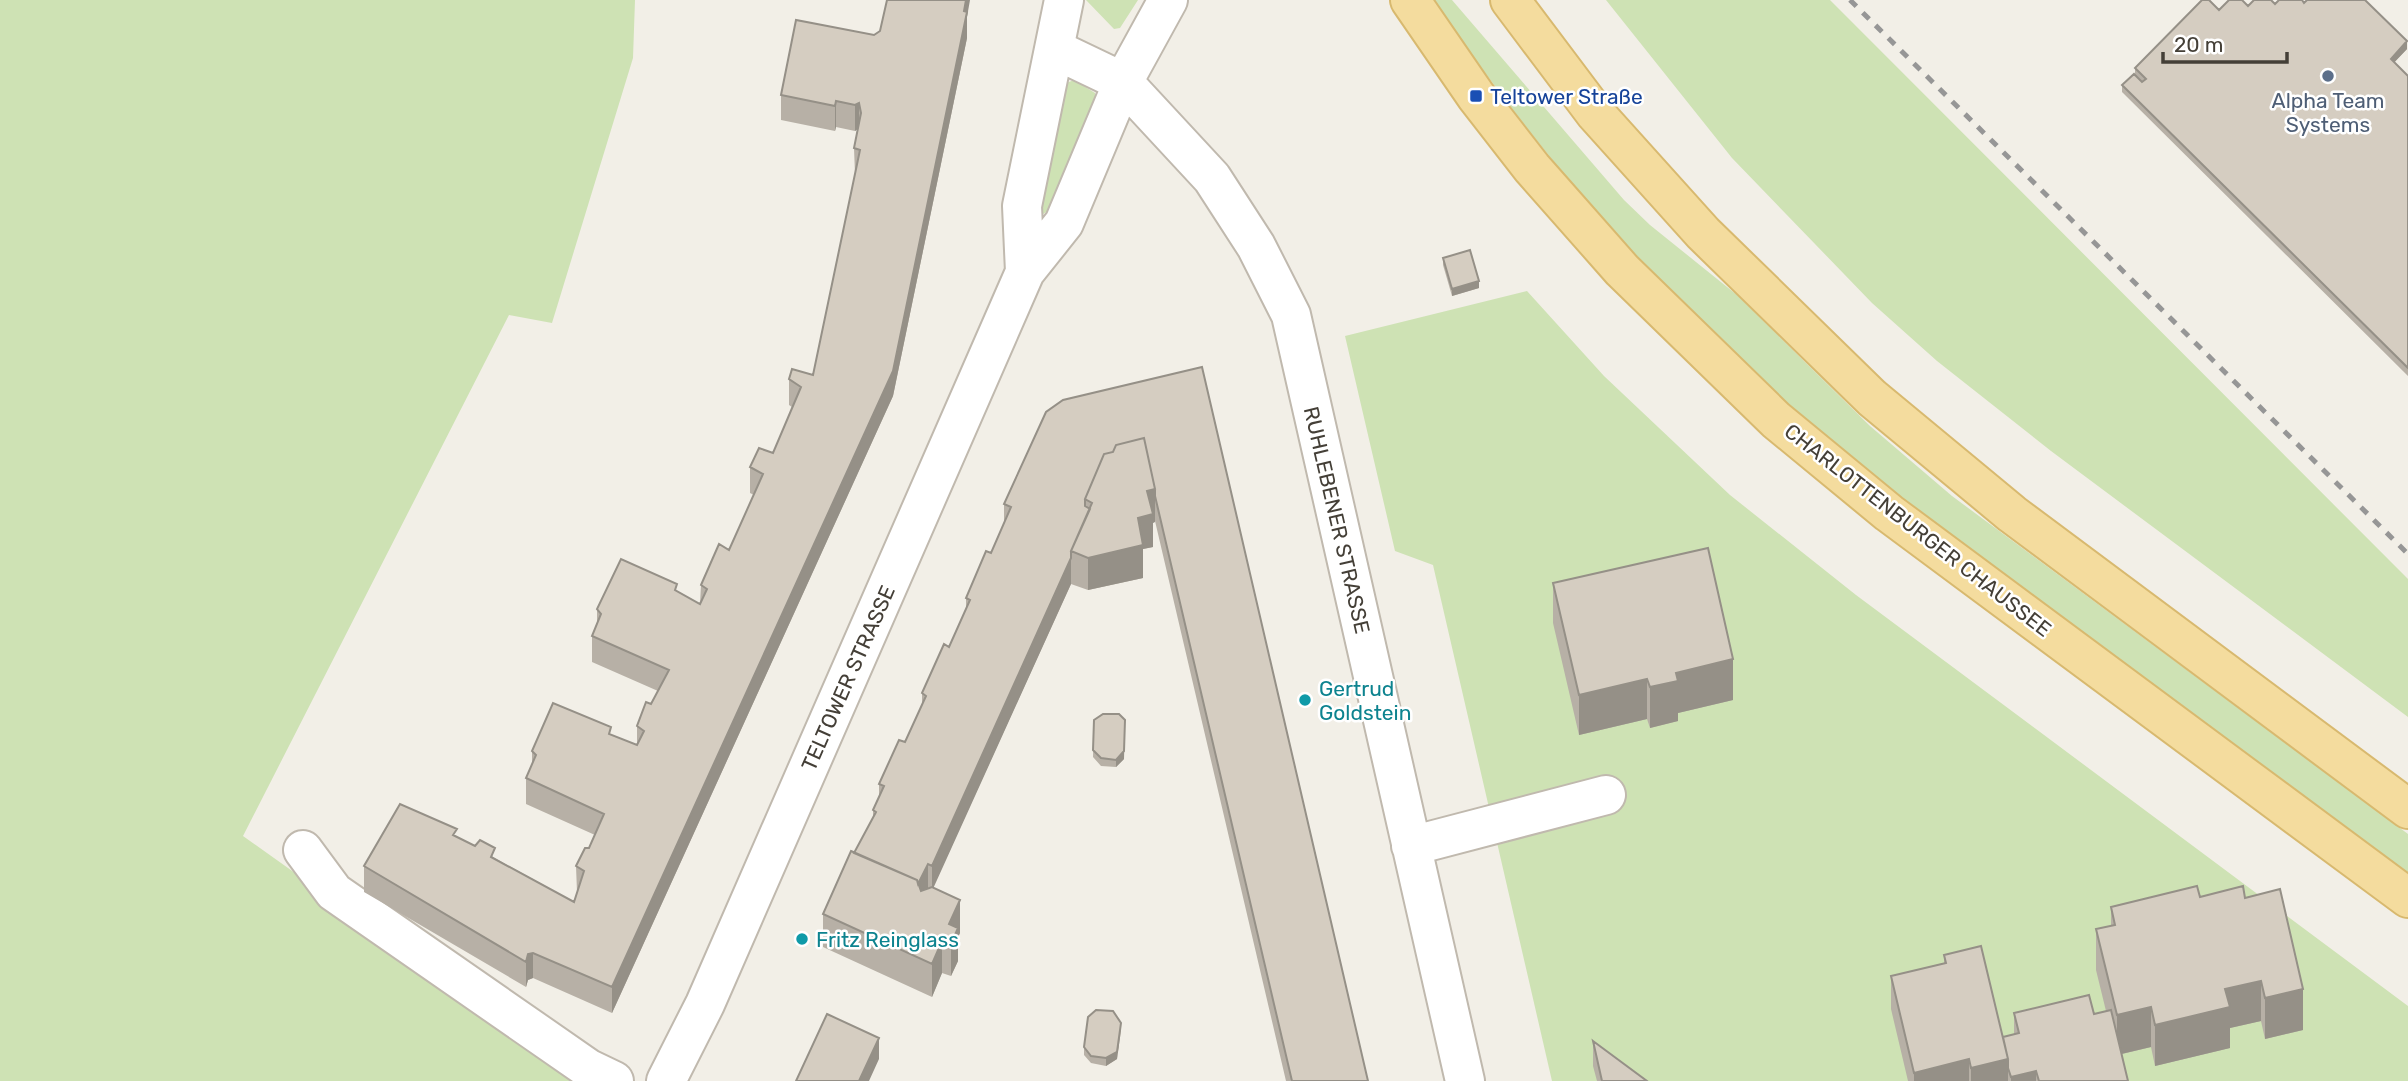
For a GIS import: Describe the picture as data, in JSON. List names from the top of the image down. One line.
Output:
{"streets":{"main road":["CHARLOTTENBURGER CHAUSSEE"],"street":["RUHLEBENER STRASSE","TELTOWER STRASSE"]},"crossings":[["RUHLEBENER STRASSE","TELTOWER STRASSE"]],"places":{"other":["Alpha Team Systems","Gertrud Goldstein","Fritz Reinglass"],"transit":["Teltower Straße"]},"scale_bar":"20 m"}
